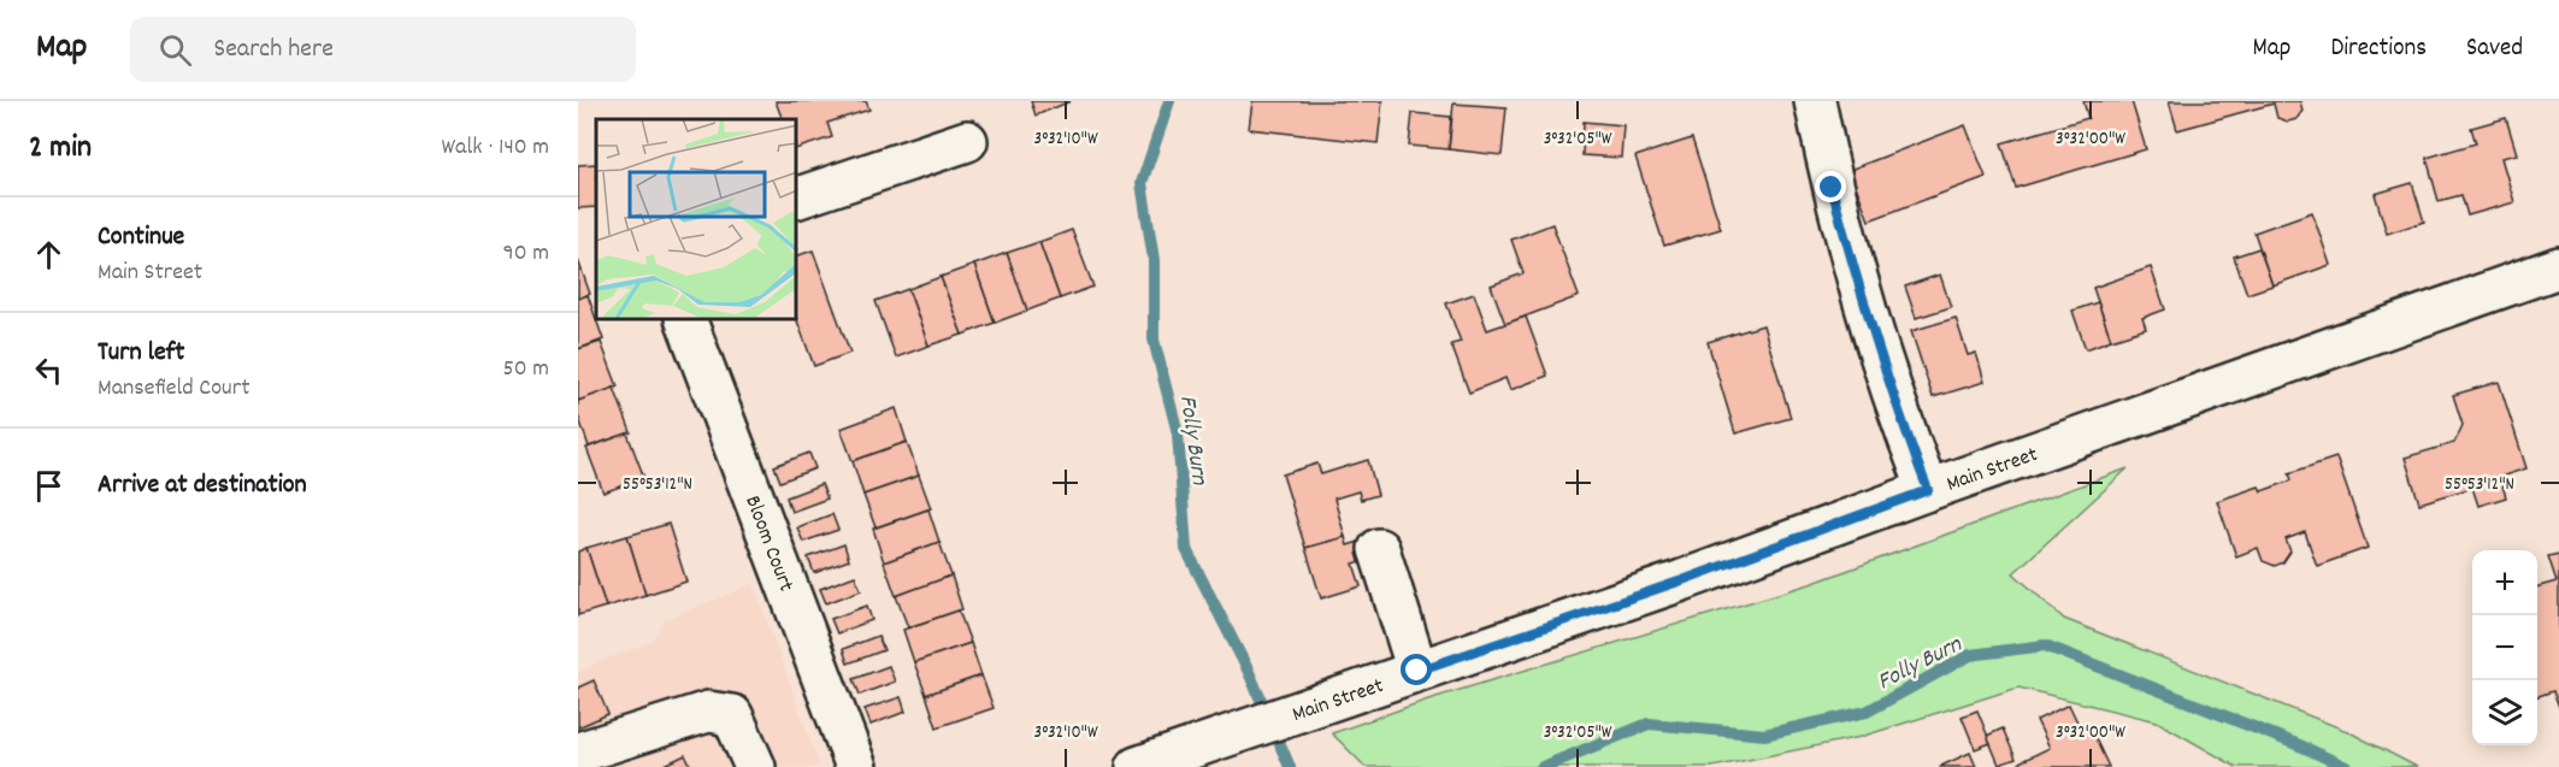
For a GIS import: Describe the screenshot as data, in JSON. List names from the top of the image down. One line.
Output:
{"streets":{"street":["Main Street","Bloom Court"]},"water":["Folly Burn"],"page":{"header":"Map","search":"Search here","nav":["Map","Directions","Saved"],"heading":["2 min","Walk · 140 m"],"list":[["Continue","Main Street","90 m"],["Turn left","Mansefield Court","50 m"],"Arrive at destination"],"map_buttons":["+","−"]},"coordinates":["3°32'10\"W","3°32'05\"W","3°32'00\"W","55°53'12\"N"]}
